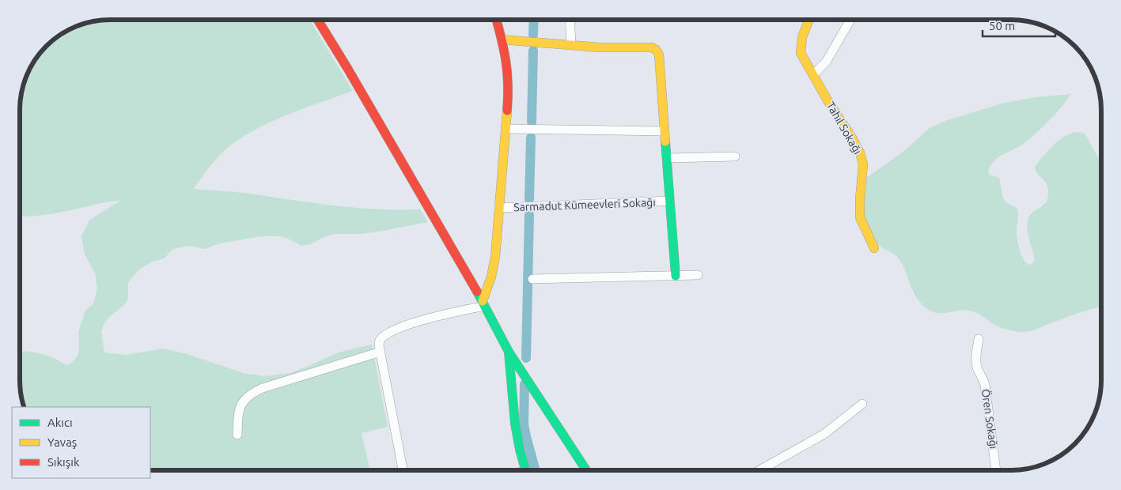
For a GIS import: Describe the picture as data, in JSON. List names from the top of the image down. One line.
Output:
{"streets":{"street":["Tahıl Sokağı","Sarmadut Kümeevleri Sokağı","Ören Sokağı"]},"legend":["Akıcı","Yavaş","Sıkışık"],"scale_bar":"50 m"}
